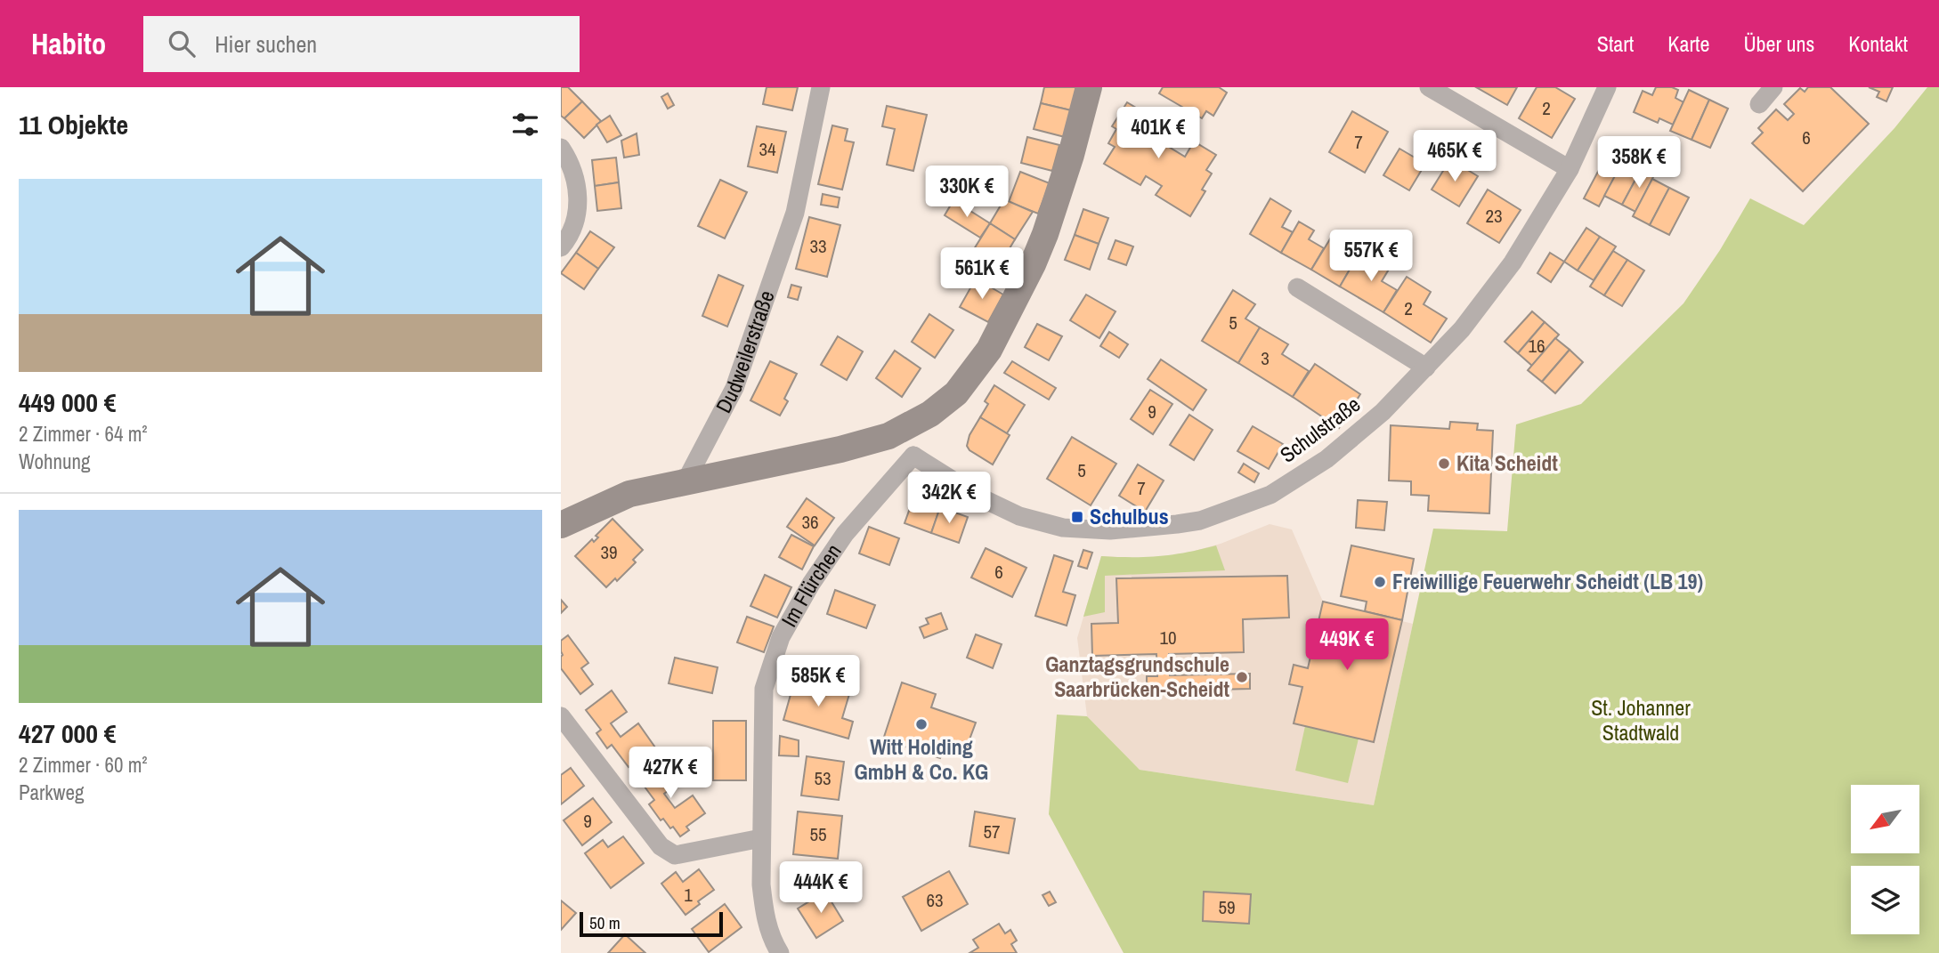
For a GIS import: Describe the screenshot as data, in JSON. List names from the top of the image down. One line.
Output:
{"streets":{"street":["Dudweilerstraße","Schulstraße","Im Flürchen"]},"crossings":[["Schulstraße","Im Flürchen"]],"parks":["St. Johanner Stadtwald"],"places":{"other":["Kita Scheidt","Freiwillige Feuerwehr Scheidt (LB 19)","Ganztagsgrundschule Saarbrücken-Scheidt","Witt Holding GmbH & Co. KG"],"transit":["Schulbus"]},"house_numbers":["2","6","7","34","23","33","2","5","16","3","9","5","7","36","39","6","10","53","9","57","55","1","63","59"],"scale_bar":"50 m","north":"bottom left","page":{"header":"Habito","search":"Hier suchen","nav":["Start","Karte","Über uns","Kontakt"],"heading":"11 Objekte","price":["401K €","465K €","358K €","330K €","557K €","561K €","342K €","449K €","585K €","427K €","444K €"],"list":[{"name":"449 000 €","note":"2 Zimmer · 64 m² · Wohnung"},{"name":"427 000 €","note":"2 Zimmer · 60 m² · Parkweg"}],"scale":"50 m"}}
